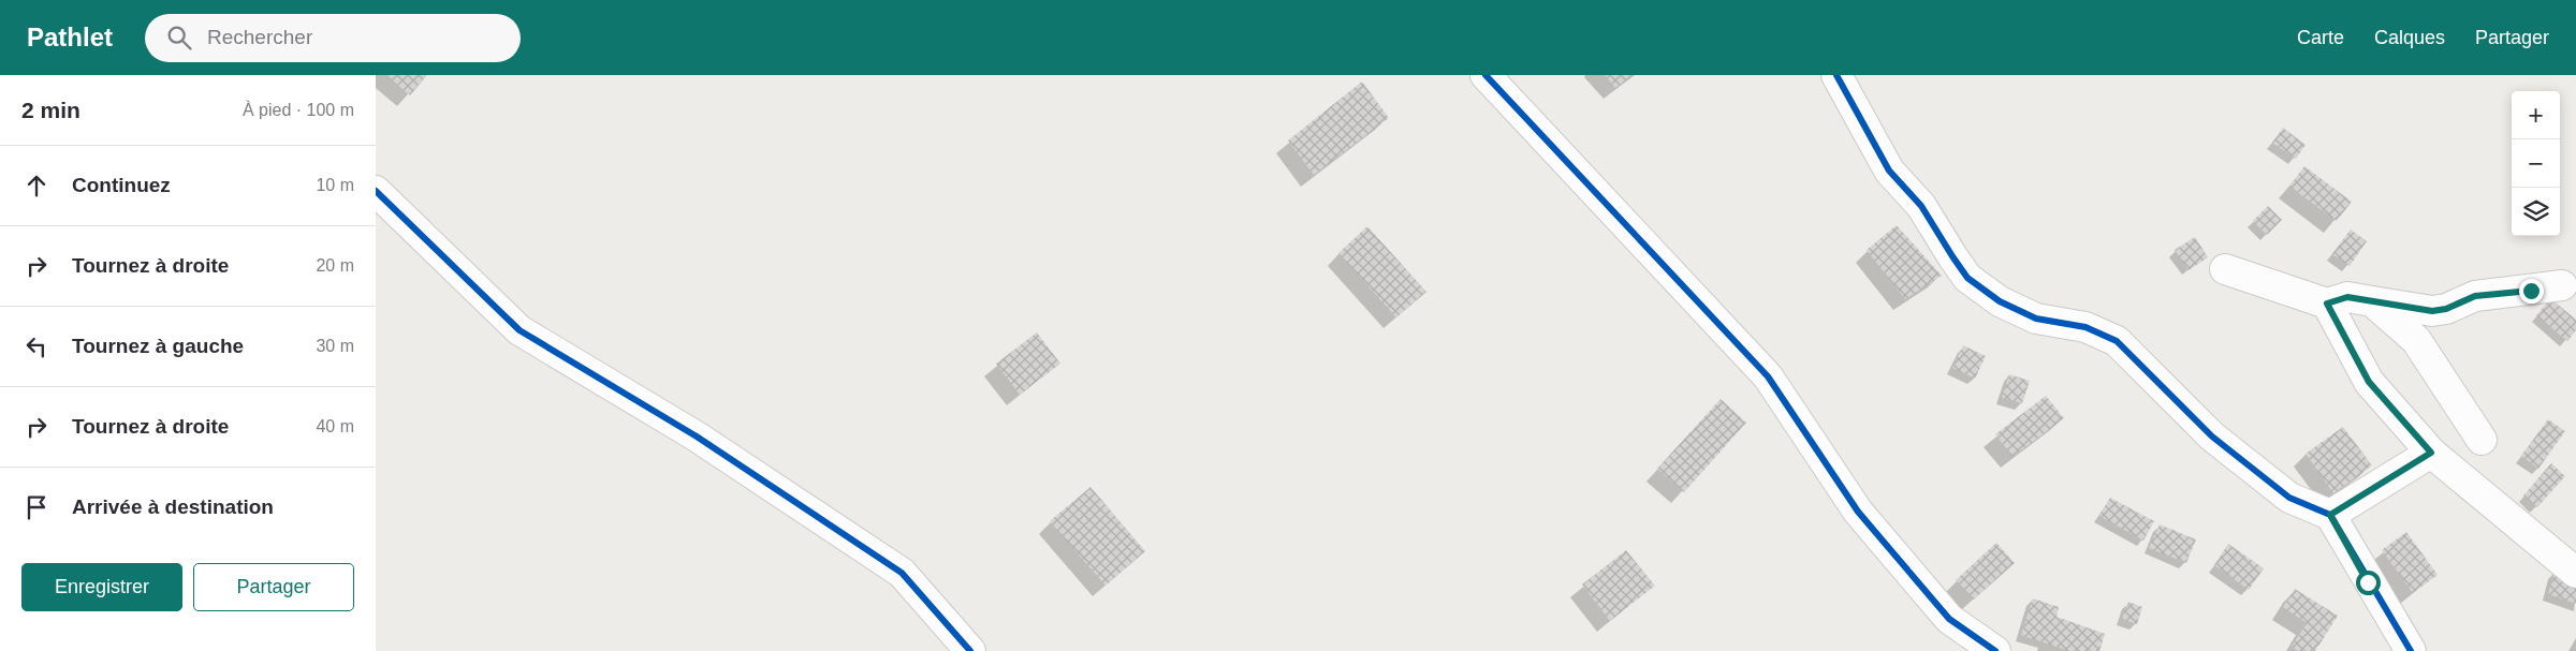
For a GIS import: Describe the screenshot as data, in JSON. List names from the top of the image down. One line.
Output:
{"page":{"header":"Pathlet","search":"Rechercher","nav":["Carte","Calques","Partager"],"heading":["2 min","À pied · 100 m"],"map_buttons":["+","−"],"list":[["Continuez","10 m"],["Tournez à droite","20 m"],["Tournez à gauche","30 m"],["Tournez à droite","40 m"],"Arrivée à destination"],"buttons":["Enregistrer","Partager"]}}
